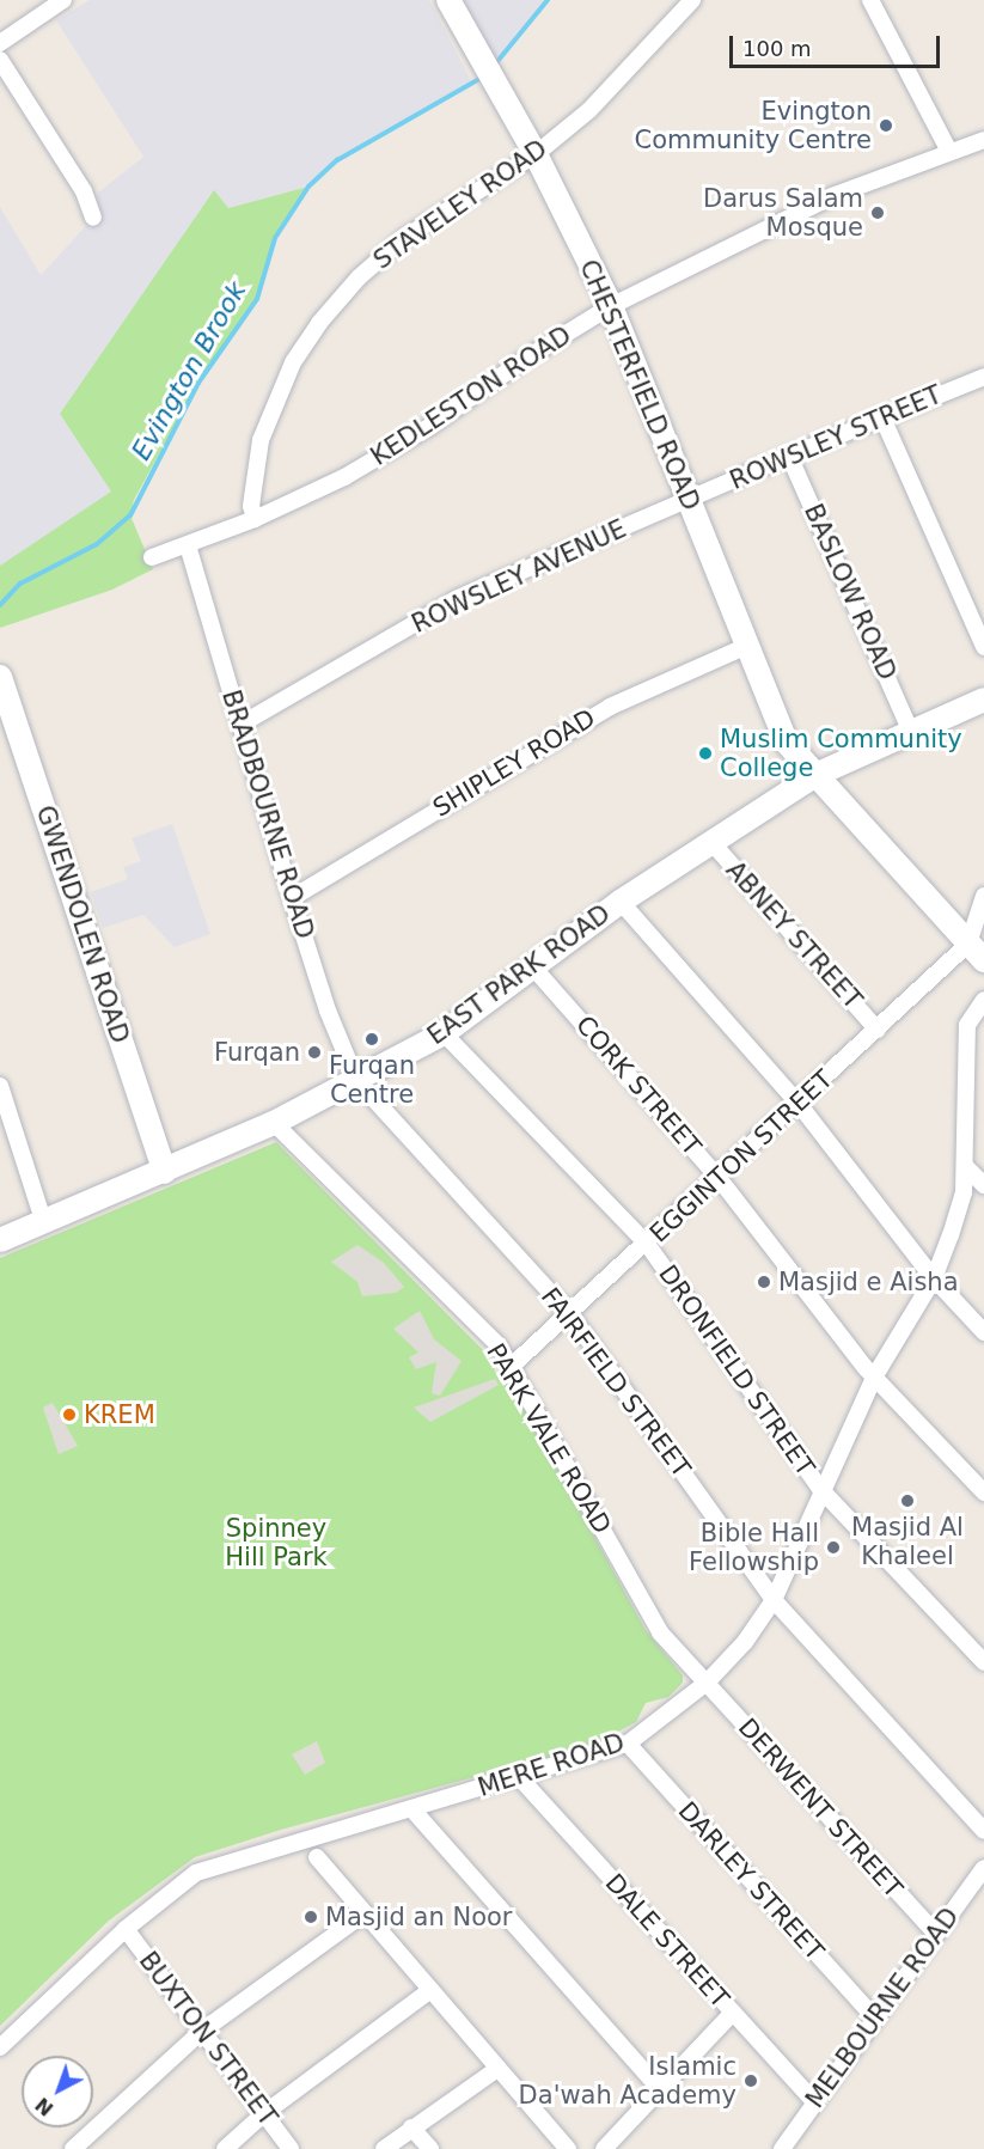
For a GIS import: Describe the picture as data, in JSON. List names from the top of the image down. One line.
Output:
{"streets":{"street":["STAVELEY ROAD","CHESTERFIELD ROAD","KEDLESTON ROAD","ROWSLEY STREET","ROWSLEY AVENUE","BASLOW ROAD","SHIPLEY ROAD","BRADBOURNE ROAD","GWENDOLEN ROAD","ABNEY STREET","EAST PARK ROAD","CORK STREET","EGGINTON STREET","DRONFIELD STREET","FAIRFIELD STREET","PARK VALE ROAD","MERE ROAD","DERWENT STREET","DARLEY STREET","DALE STREET","MELBOURNE ROAD","BUXTON STREET"]},"crossings":[["STAVELEY ROAD","CHESTERFIELD ROAD"],["STAVELEY ROAD","KEDLESTON ROAD"],["CHESTERFIELD ROAD","KEDLESTON ROAD"],["CHESTERFIELD ROAD","ROWSLEY STREET"],["CHESTERFIELD ROAD","ROWSLEY AVENUE"],["CHESTERFIELD ROAD","SHIPLEY ROAD"],["CHESTERFIELD ROAD","EAST PARK ROAD"],["CHESTERFIELD ROAD","EGGINTON STREET"],["KEDLESTON ROAD","BRADBOURNE ROAD"],["ROWSLEY STREET","ROWSLEY AVENUE"],["ROWSLEY STREET","BASLOW ROAD"],["ROWSLEY AVENUE","BRADBOURNE ROAD"],["BASLOW ROAD","EAST PARK ROAD"],["SHIPLEY ROAD","BRADBOURNE ROAD"],["BRADBOURNE ROAD","EAST PARK ROAD"],["BRADBOURNE ROAD","FAIRFIELD STREET"],["GWENDOLEN ROAD","EAST PARK ROAD"],["ABNEY STREET","EAST PARK ROAD"],["ABNEY STREET","EGGINTON STREET"],["EAST PARK ROAD","CORK STREET"],["EAST PARK ROAD","DRONFIELD STREET"],["EAST PARK ROAD","FAIRFIELD STREET"],["EAST PARK ROAD","PARK VALE ROAD"],["CORK STREET","EGGINTON STREET"],["CORK STREET","MERE ROAD"],["EGGINTON STREET","DRONFIELD STREET"],["EGGINTON STREET","FAIRFIELD STREET"],["EGGINTON STREET","PARK VALE ROAD"],["DRONFIELD STREET","MERE ROAD"],["FAIRFIELD STREET","MERE ROAD"],["PARK VALE ROAD","MERE ROAD"],["PARK VALE ROAD","DERWENT STREET"],["MERE ROAD","DERWENT STREET"],["MERE ROAD","DARLEY STREET"],["MERE ROAD","DALE STREET"],["MERE ROAD","BUXTON STREET"],["DERWENT STREET","MELBOURNE ROAD"],["DARLEY STREET","MELBOURNE ROAD"],["DALE STREET","MELBOURNE ROAD"]],"water":["Evington Brook"],"parks":["Spinney Hill Park"],"places":["Evington Community Centre","Darus Salam Mosque","Muslim Community College","Furqan Centre","Furqan","Masjid e Aisha","KREM","Masjid Al Khaleel","Bible Hall Fellowship","Masjid an Noor","Islamic Da'wah Academy"],"scale_bar":"100 m","north":"bottom left"}
